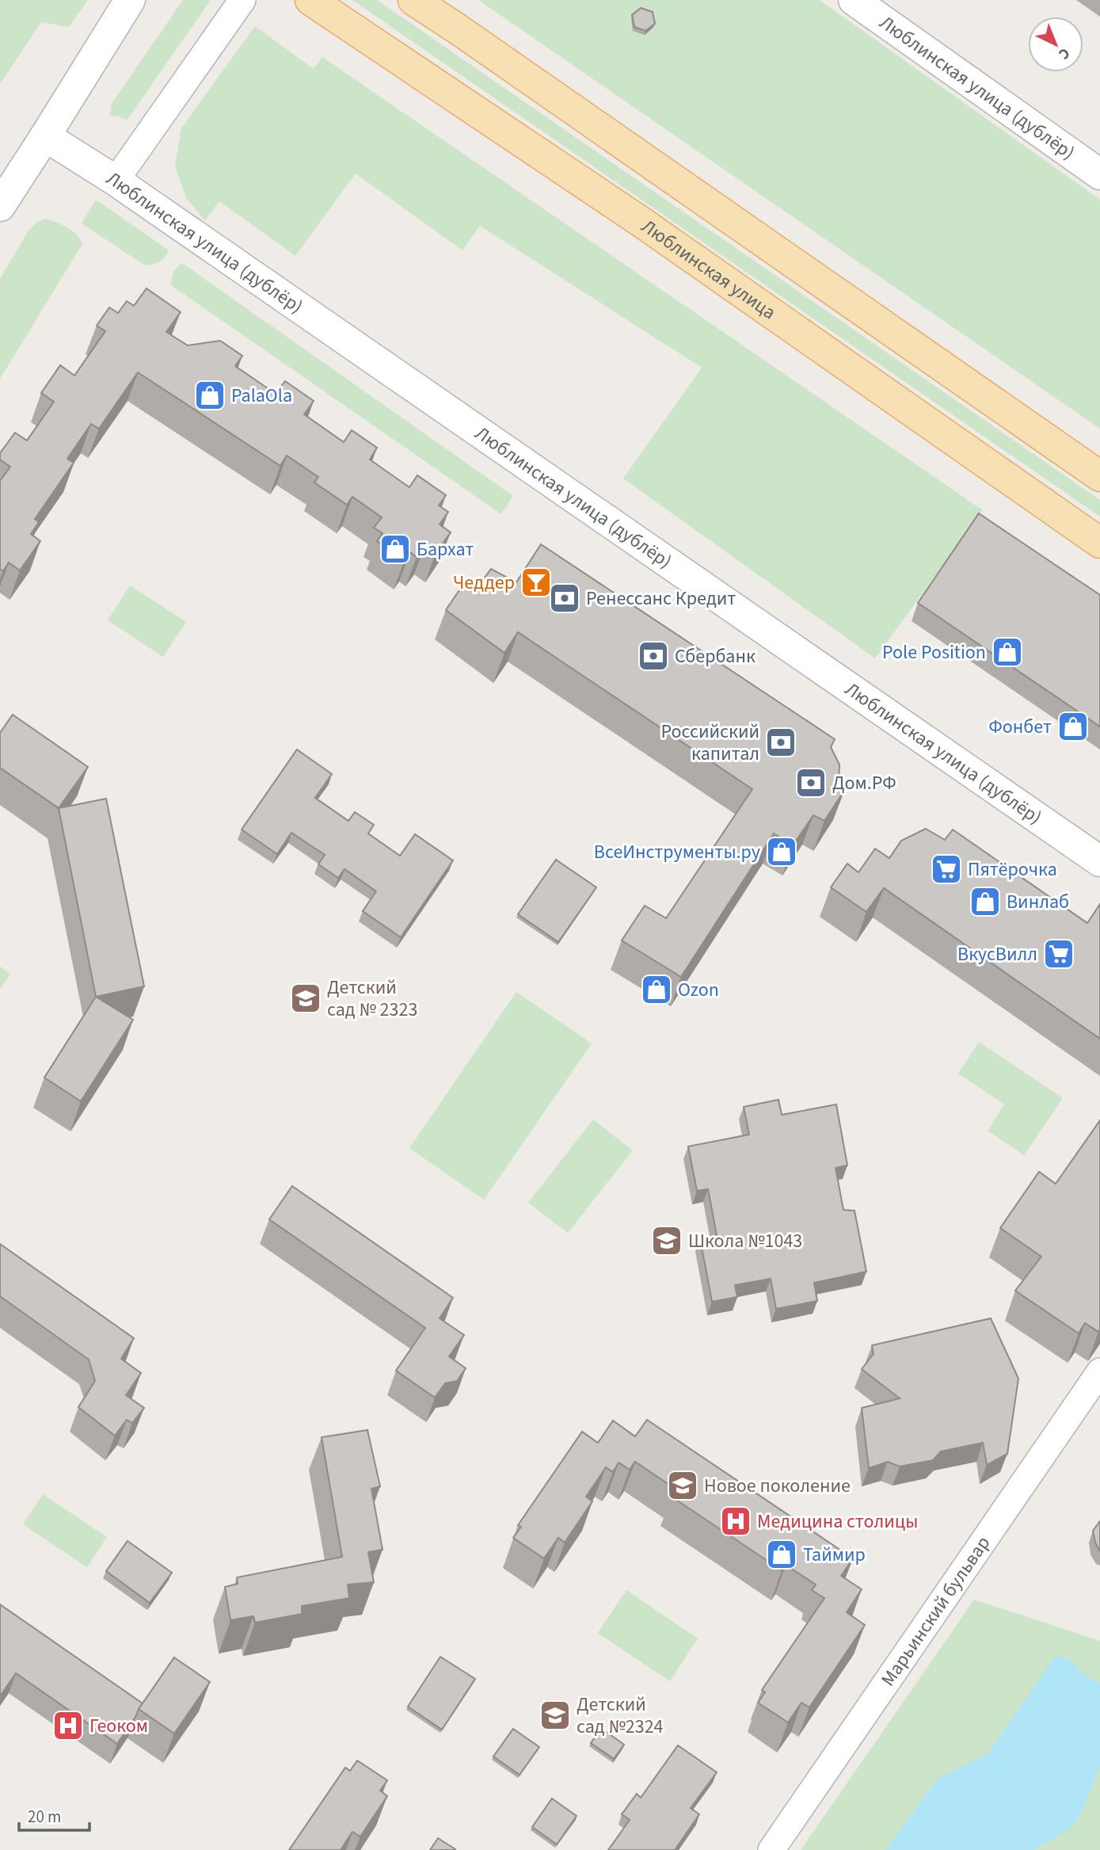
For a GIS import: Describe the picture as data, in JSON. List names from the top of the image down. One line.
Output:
{"streets":{"main road":["Люблинская улица"],"street":["Люблинская улица (дублёр)","Марьинский бульвар"]},"places":{"shop":["PalaOla","Бархат","Pole Position","Фонбет","ВсеИнструменты.ру","Винлаб","Ozon","Таймир"],"bar":["Чеддер"],"bank":["Ренессанс Кредит","Сбербанк","Российский капитал","Дом.РФ"],"supermarket":["Пятёрочка","ВкусВилл"],"school or university":["Детский сад № 2323","Школа №1043","Новое поколение","Детский сад №2324"],"hospital":["Медицина столицы","Геоком"]},"scale_bar":"20 m","north":"bottom right"}
